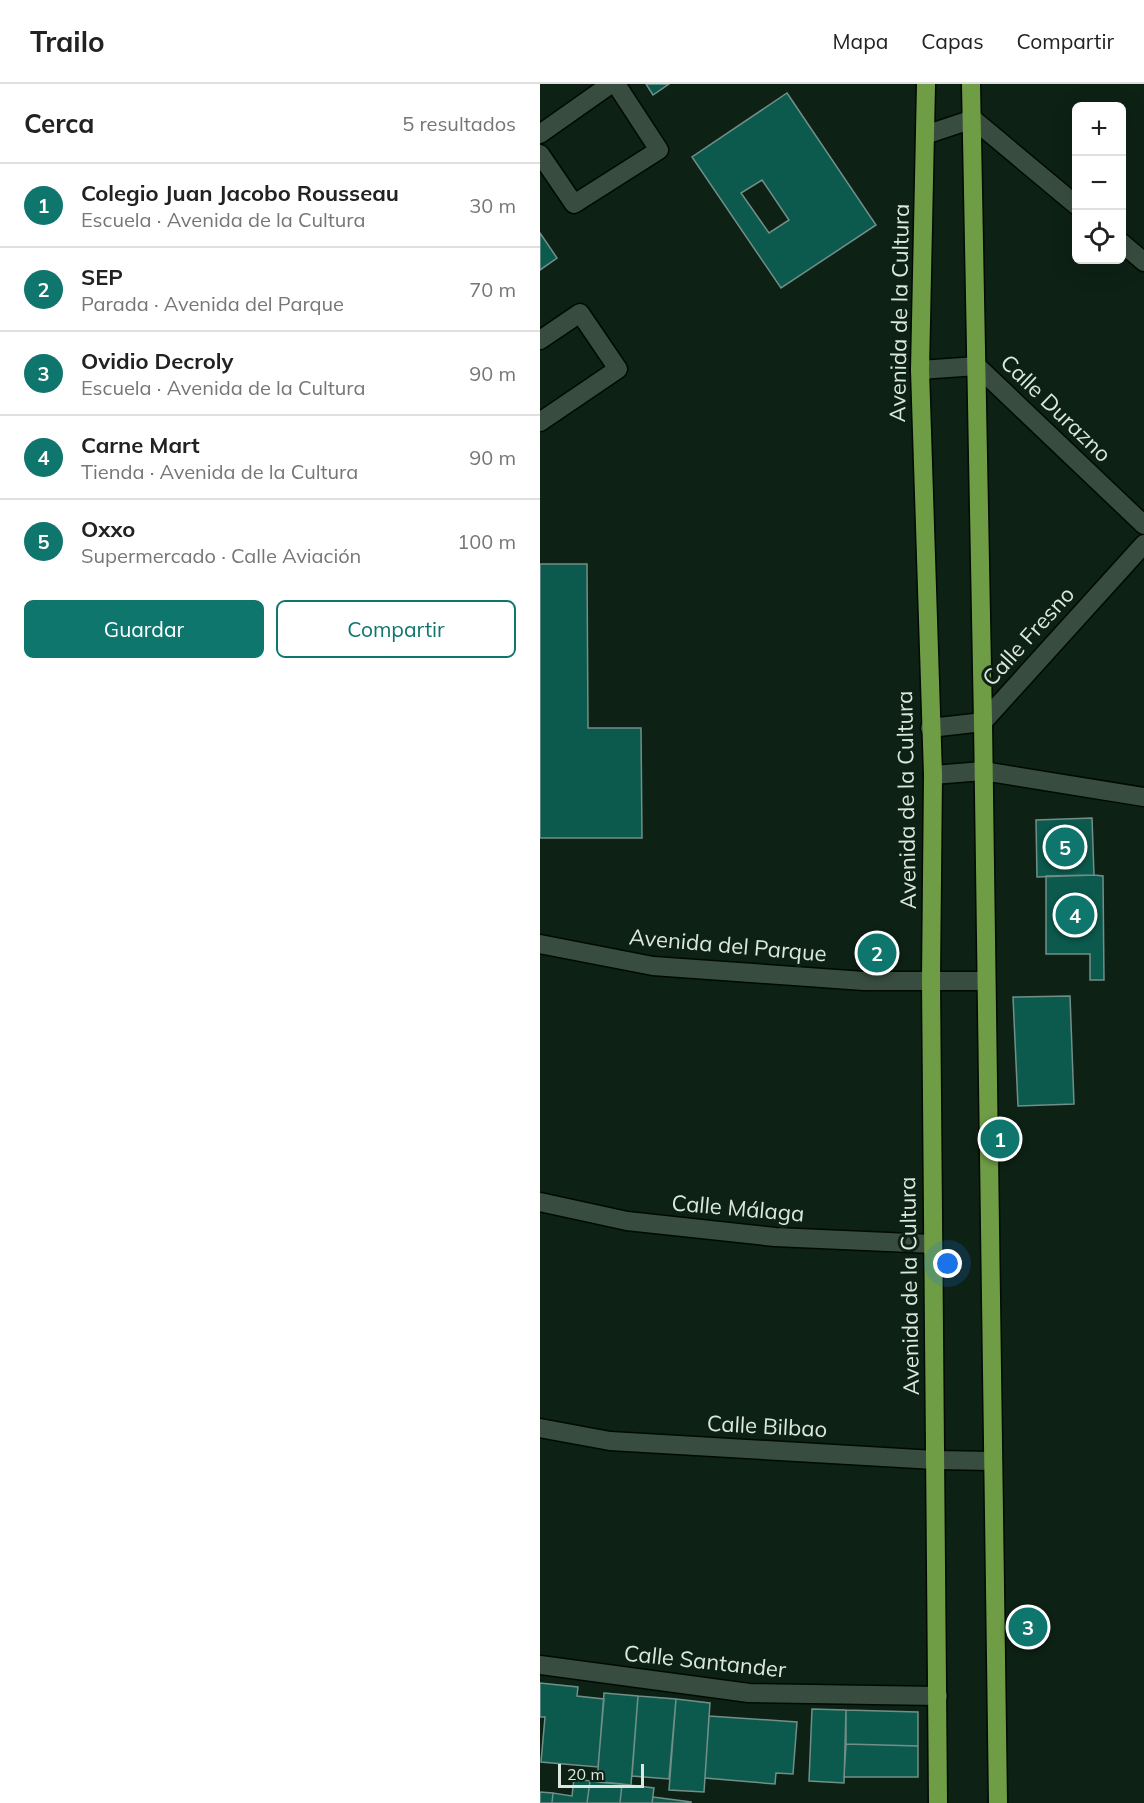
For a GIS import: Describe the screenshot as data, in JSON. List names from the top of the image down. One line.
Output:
{"streets":{"main road":["Avenida de la Cultura"],"street":["Calle Durazno","Calle Fresno","Avenida del Parque","Calle Málaga","Calle Bilbao","Calle Santander"]},"crossings":[["Avenida de la Cultura","Calle Durazno"],["Avenida de la Cultura","Calle Fresno"],["Avenida de la Cultura","Avenida del Parque"],["Avenida de la Cultura","Calle Málaga"],["Avenida de la Cultura","Calle Bilbao"],["Avenida de la Cultura","Calle Santander"]],"scale_bar":"20 m","page":{"header":"Trailo","nav":["Mapa","Capas","Compartir"],"heading":["Cerca","5 resultados"],"map_buttons":["+","−"],"list":[{"mark":"1","name":"Colegio Juan Jacobo Rousseau","note":"Escuela · Avenida de la Cultura","value":"30 m"},{"mark":"2","name":"SEP","note":"Parada · Avenida del Parque","value":"70 m"},{"mark":"3","name":"Ovidio Decroly","note":"Escuela · Avenida de la Cultura","value":"90 m"},{"mark":"4","name":"Carne Mart","note":"Tienda · Avenida de la Cultura","value":"90 m"},{"mark":"5","name":"Oxxo","note":"Supermercado · Calle Aviación","value":"100 m"}],"buttons":["Guardar","Compartir"],"pins":["5","4","2","1","3"],"scale":"20 m"}}
